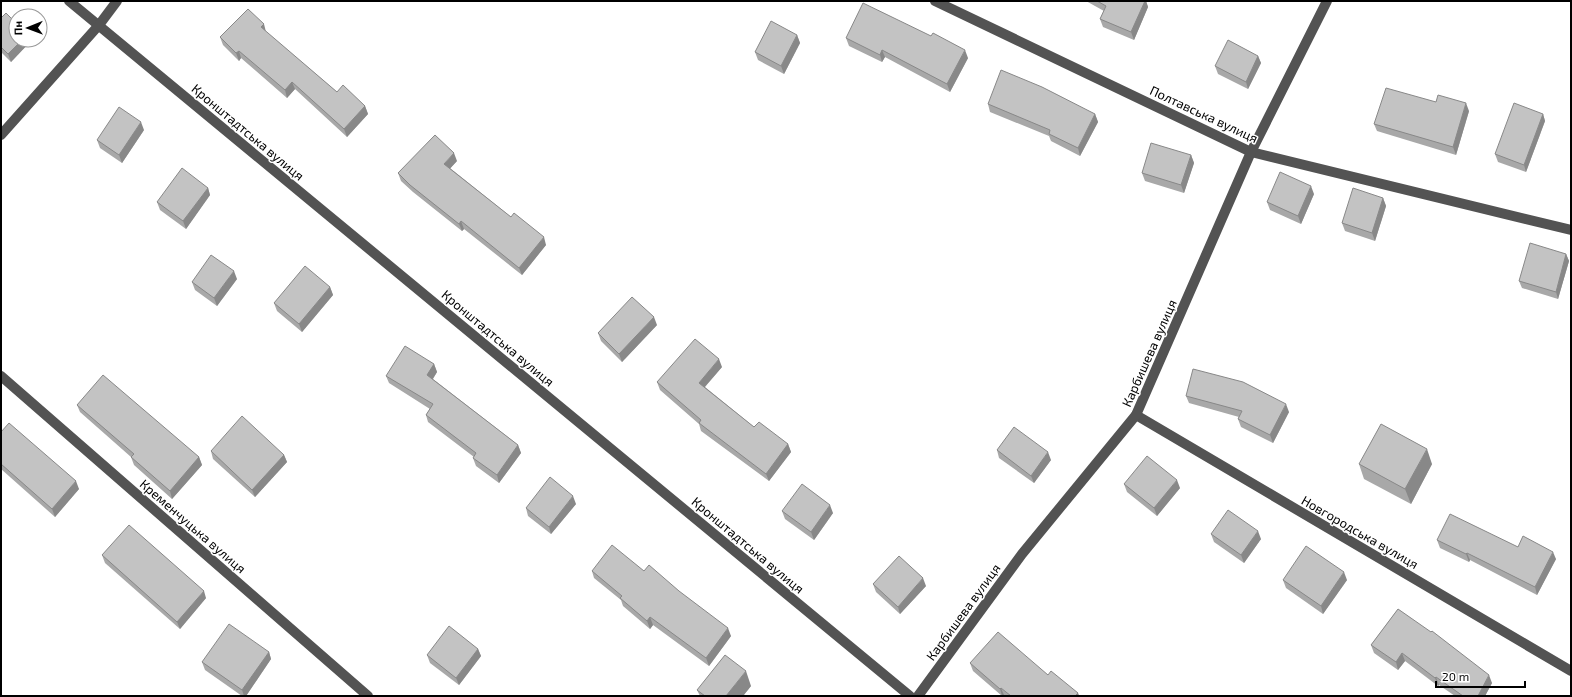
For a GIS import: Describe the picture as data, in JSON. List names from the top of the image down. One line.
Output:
{"streets":{"street":["Полтавська вулиця","Кронштадтська вулиця","Карбишева вулиця","Кременчуцька вулиця","Новгородська вулиця"]},"crossings":[["Полтавська вулиця","Карбишева вулиця"],["Карбишева вулиця","Новгородська вулиця"]],"scale_bar":"20 m","north":"left"}
